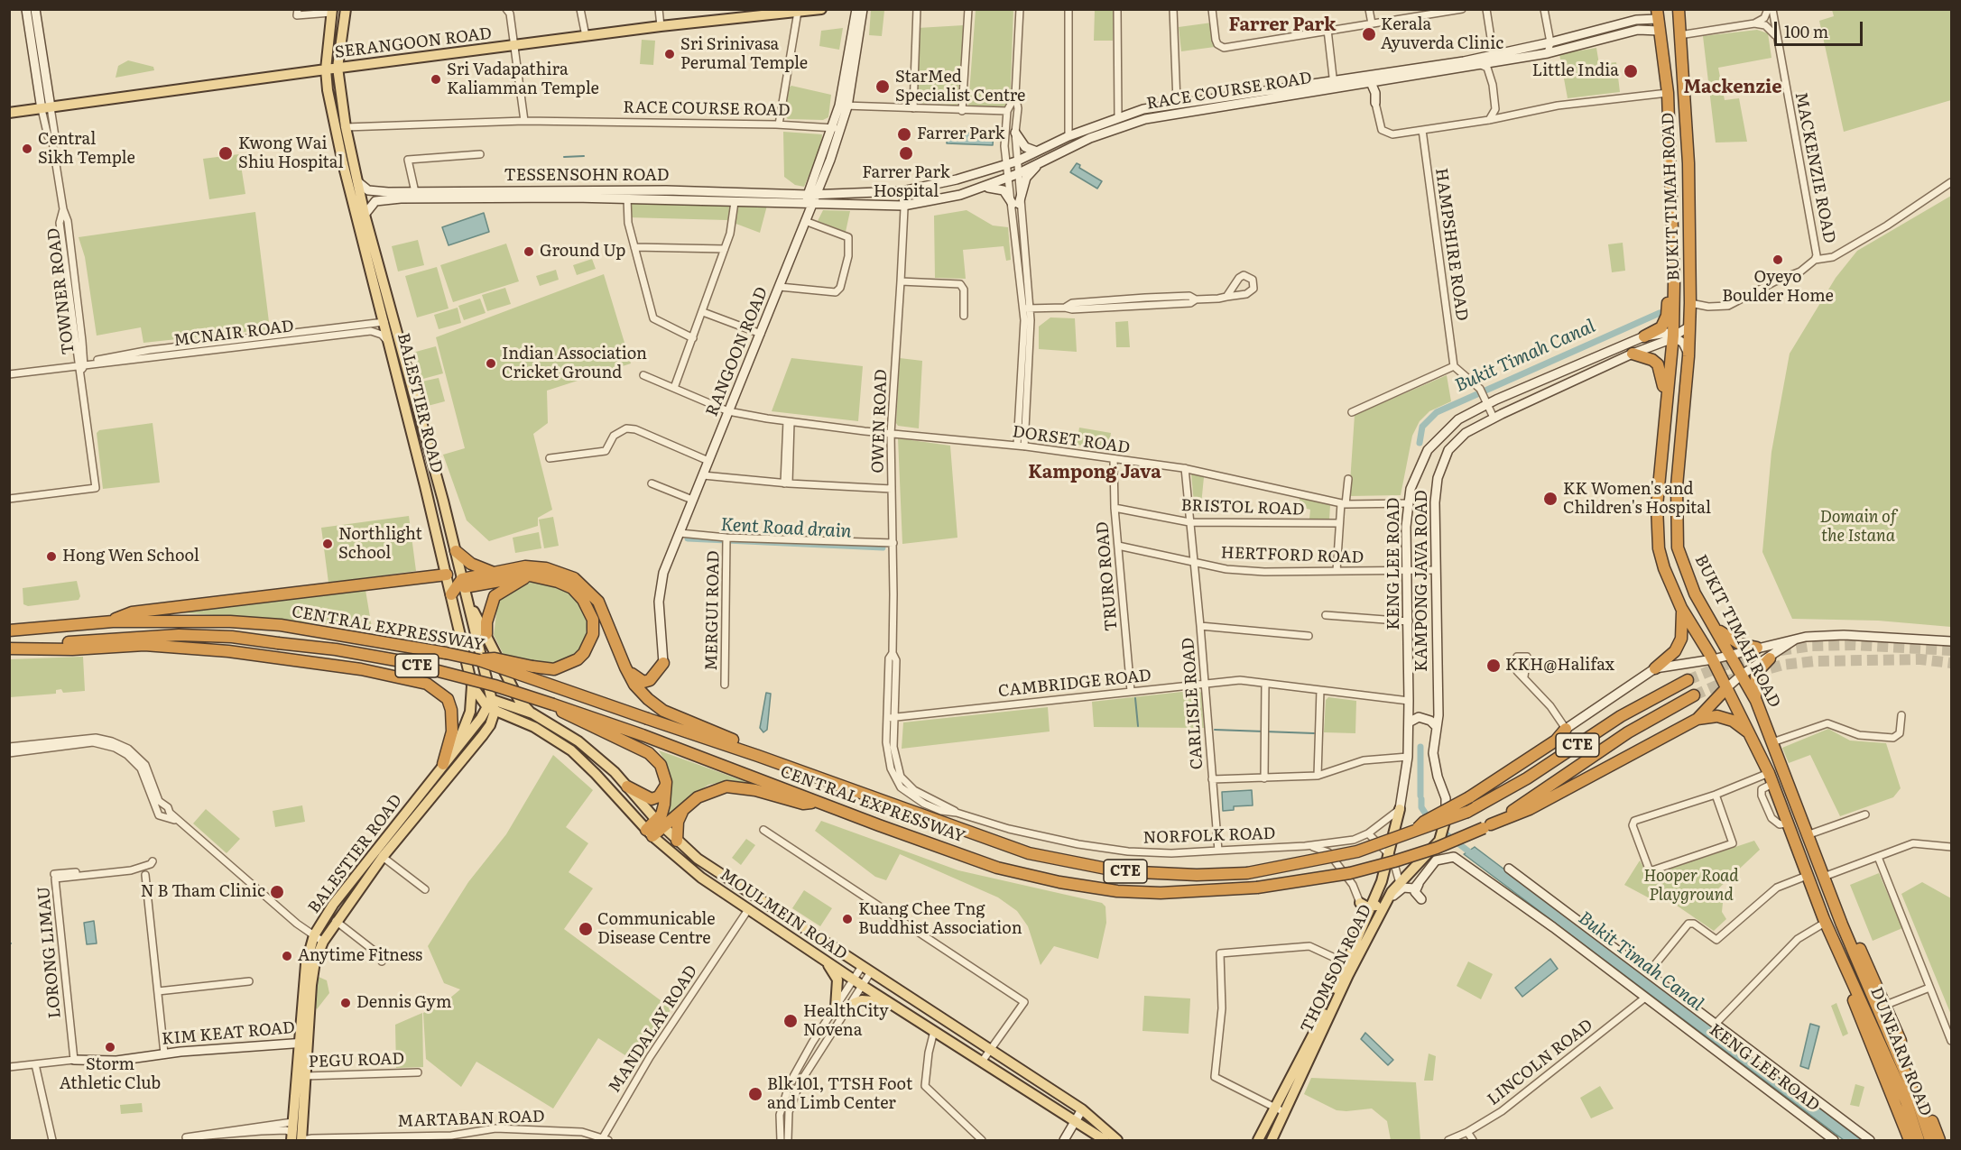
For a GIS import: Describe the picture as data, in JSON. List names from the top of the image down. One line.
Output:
{"streets":{"highway":["BUKIT TIMAH ROAD","CENTRAL EXPRESSWAY","CTE","DUNEARN ROAD"],"main road":["SERANGOON ROAD","BALESTIER ROAD","MOULMEIN ROAD","THOMSON ROAD"],"street":["RACE COURSE ROAD","MACKENZIE ROAD","TESSENSOHN ROAD","HAMPSHIRE ROAD","TOWNER ROAD","MCNAIR ROAD","RANGOON ROAD","OWEN ROAD","DORSET ROAD","BRISTOL ROAD","HERTFORD ROAD","KENG LEE ROAD","TRURO ROAD","KAMPONG JAVA ROAD","MERGUI ROAD","CAMBRIDGE ROAD","CARLISLE ROAD","NORFOLK ROAD","LORONG LIMAU","MANDALAY ROAD","KIM KEAT ROAD","PEGU ROAD","LINCOLN ROAD","MARTABAN ROAD"]},"crossings":[["SERANGOON ROAD","TOWNER ROAD"],["SERANGOON ROAD","BALESTIER ROAD"],["RACE COURSE ROAD","TESSENSOHN ROAD"],["RACE COURSE ROAD","BUKIT TIMAH ROAD"],["RACE COURSE ROAD","BALESTIER ROAD"],["RACE COURSE ROAD","OWEN ROAD"],["MACKENZIE ROAD","BUKIT TIMAH ROAD"],["TESSENSOHN ROAD","BALESTIER ROAD"],["BUKIT TIMAH ROAD","KENG LEE ROAD"],["BUKIT TIMAH ROAD","KAMPONG JAVA ROAD"],["BUKIT TIMAH ROAD","DUNEARN ROAD"],["TOWNER ROAD","MCNAIR ROAD"],["MCNAIR ROAD","BALESTIER ROAD"],["RANGOON ROAD","DORSET ROAD"],["BALESTIER ROAD","MOULMEIN ROAD"],["BALESTIER ROAD","KIM KEAT ROAD"],["BALESTIER ROAD","PEGU ROAD"],["BALESTIER ROAD","MARTABAN ROAD"],["OWEN ROAD","DORSET ROAD"],["OWEN ROAD","CAMBRIDGE ROAD"],["OWEN ROAD","NORFOLK ROAD"],["DORSET ROAD","KENG LEE ROAD"],["DORSET ROAD","TRURO ROAD"],["DORSET ROAD","CARLISLE ROAD"],["BRISTOL ROAD","TRURO ROAD"],["BRISTOL ROAD","CARLISLE ROAD"],["HERTFORD ROAD","KENG LEE ROAD"],["HERTFORD ROAD","TRURO ROAD"],["HERTFORD ROAD","KAMPONG JAVA ROAD"],["HERTFORD ROAD","CARLISLE ROAD"],["KENG LEE ROAD","KAMPONG JAVA ROAD"],["KENG LEE ROAD","CAMBRIDGE ROAD"],["KENG LEE ROAD","NORFOLK ROAD"],["KENG LEE ROAD","THOMSON ROAD"],["KENG LEE ROAD","LINCOLN ROAD"],["TRURO ROAD","CAMBRIDGE ROAD"],["KAMPONG JAVA ROAD","THOMSON ROAD"],["CAMBRIDGE ROAD","CARLISLE ROAD"],["CARLISLE ROAD","NORFOLK ROAD"],["NORFOLK ROAD","THOMSON ROAD"],["MOULMEIN ROAD","MANDALAY ROAD"],["LORONG LIMAU","KIM KEAT ROAD"],["MANDALAY ROAD","MARTABAN ROAD"]],"districts":["Farrer Park","Mackenzie","Kampong Java"],"water":["Bukit Timah Canal","Kent Road drain"],"parks":["Domain of the Istana","Hooper Road Playground"],"places":["Kerala Ayuverda Clinic","Sri Srinivasa Perumal Temple","Little India","Sri Vadapathira Kaliamman Temple","StarMed Specialist Centre","Farrer Park","Central Sikh Temple","Kwong Wai Shiu Hospital","Farrer Park Hospital","Ground Up","Oyeyo Boulder Home","Indian Association Cricket Ground","KK Women's and Children's Hospital","Northlight School","Hong Wen School","KKH@Halifax","N B Tham Clinic","Kuang Chee Tng Buddhist Association","Communicable Disease Centre","Anytime Fitness","Dennis Gym","HealthCity Novena","Storm Athletic Club","Blk 101, TTSH Foot and Limb Center"],"scale_bar":"100 m"}
